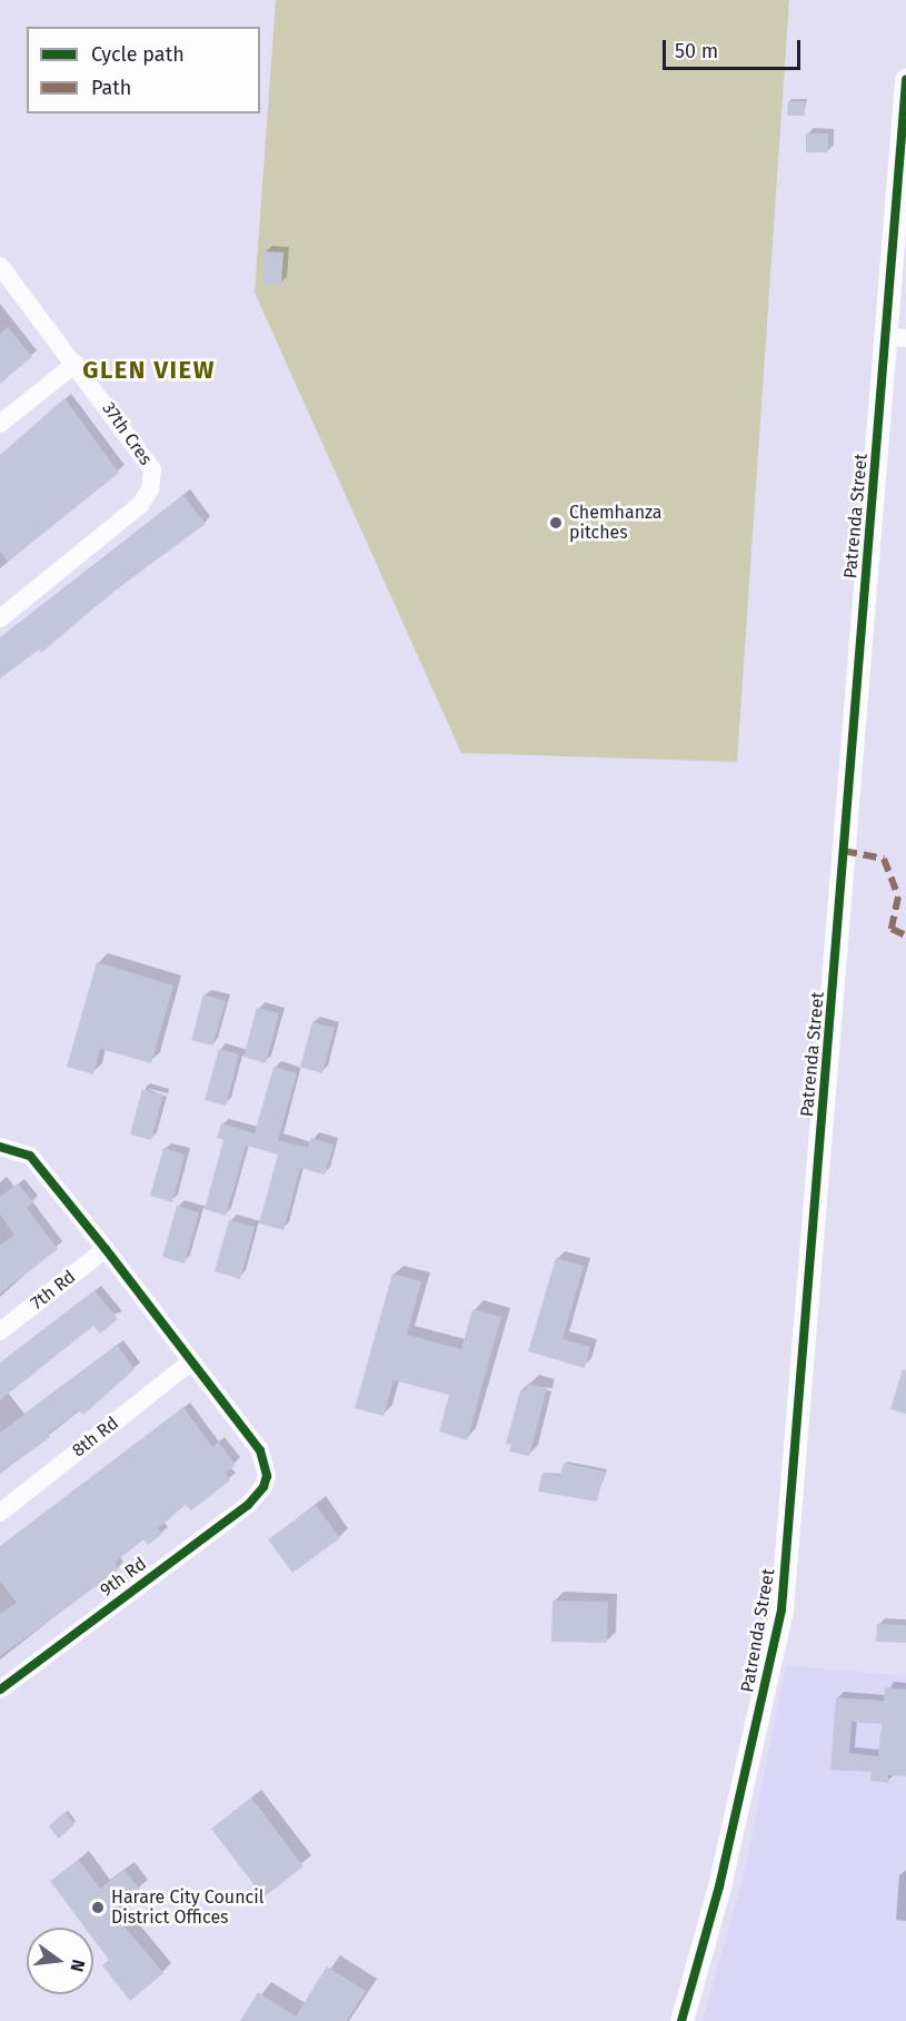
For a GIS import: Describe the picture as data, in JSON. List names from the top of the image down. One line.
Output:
{"streets":{"street":["37th Cres","Patrenda Street","7th Rd","8th Rd","9th Rd"]},"crossings":[["8th Rd","9th Rd"]],"districts":["GLEN VIEW"],"places":["Chemhanza pitches","Harare City Council District Offices"],"legend":["Cycle path","Path"],"scale_bar":"50 m","north":"right"}
